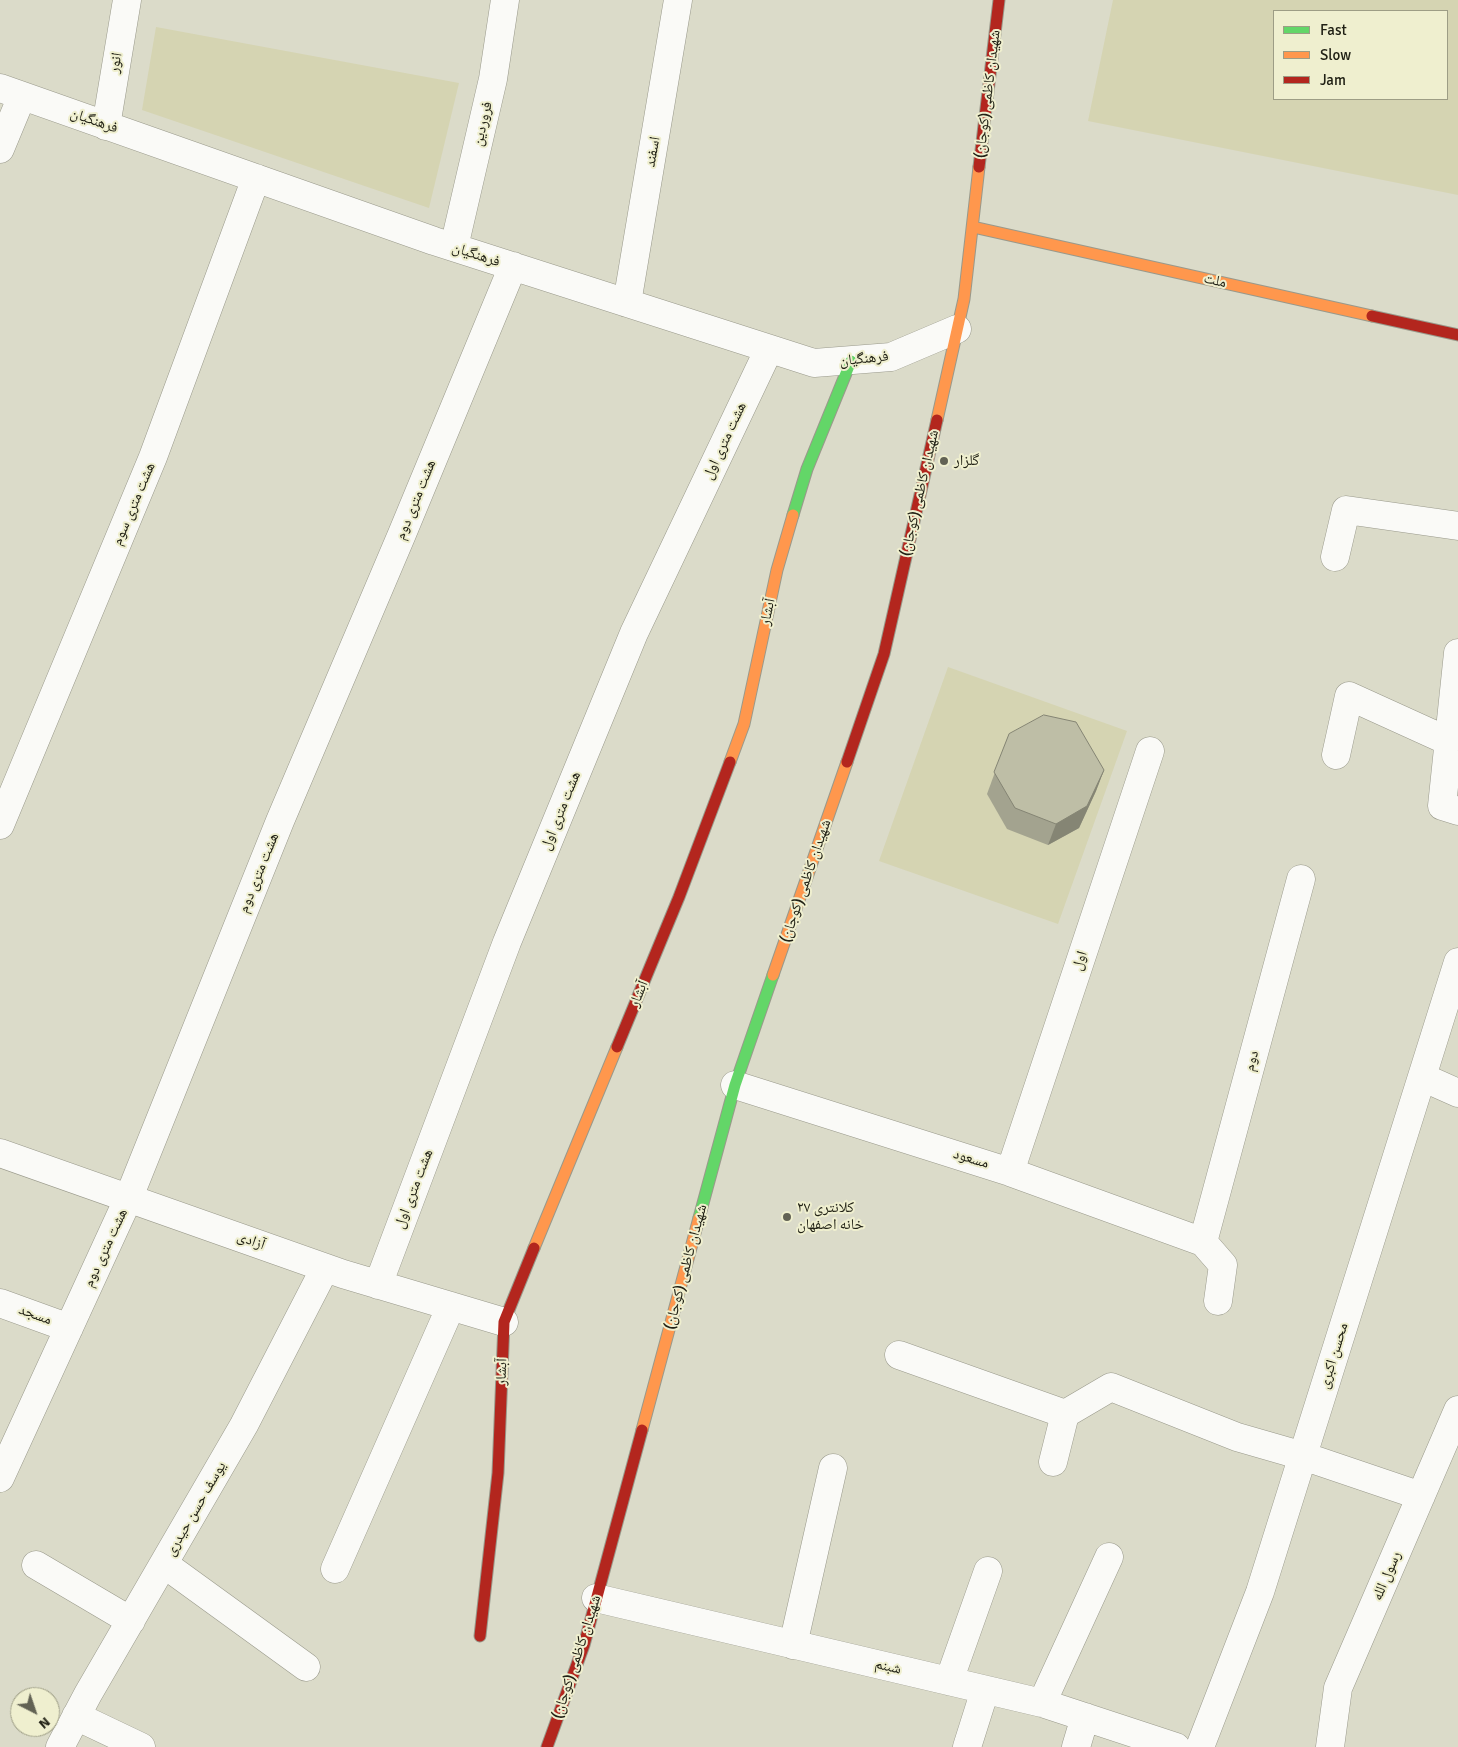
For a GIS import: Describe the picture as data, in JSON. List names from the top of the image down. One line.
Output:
{"streets":{"street":["انور","شهیدان کاظمی (کوجان)","فرهنگیان","فروردین","اسفند","ملت","هشت متری اول","هشت متری دوم","هشت متری سوم","آبشار","اول","دوم","مسعود","آزادی","مسجد","محسن اکبری","یوسف حسن حیدری","رسول الله","شبنم"]},"crossings":[["انور","فرهنگیان"],["شهیدان کاظمی (کوجان)","فرهنگیان"],["شهیدان کاظمی (کوجان)","ملت"],["شهیدان کاظمی (کوجان)","مسعود"],["شهیدان کاظمی (کوجان)","شبنم"],["فرهنگیان","فروردین"],["فرهنگیان","اسفند"],["فرهنگیان","هشت متری اول"],["فرهنگیان","هشت متری دوم"],["فرهنگیان","هشت متری سوم"],["فرهنگیان","آبشار"],["هشت متری اول","آزادی"],["هشت متری دوم","آزادی"],["هشت متری دوم","مسجد"],["آبشار","آزادی"],["اول","مسعود"],["دوم","مسعود"],["آزادی","یوسف حسن حیدری"]],"places":["گلزار","کلانتری ۲۷ خانه اصفهان"],"legend":["Fast","Slow","Jam"],"north":"bottom right"}
